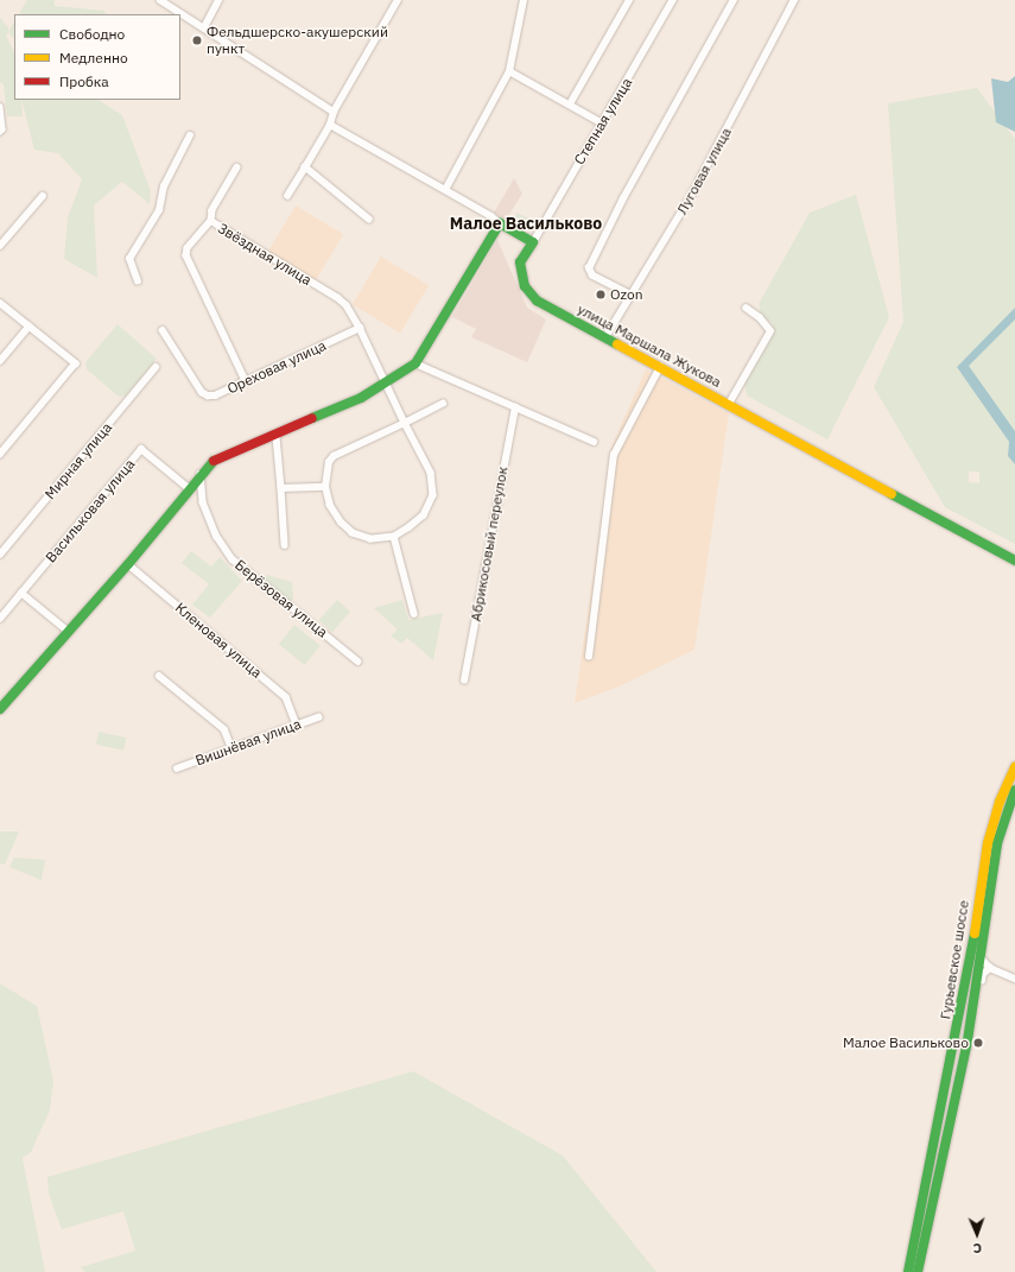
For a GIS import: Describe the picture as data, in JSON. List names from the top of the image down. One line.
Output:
{"streets":{"street":["Степная улица","Луговая улица","Звёздная улица","улица Маршала Жукова","Ореховая улица","Мирная улица","Васильковая улица","Абрикосовый переулок","Берёзовая улица","Кленовая улица","Вишнёвая улица","Гурьевское шоссе"]},"crossings":[["Степная улица","улица Маршала Жукова"],["Луговая улица","улица Маршала Жукова"],["Звёздная улица","Ореховая улица"],["Кленовая улица","Вишнёвая улица"]],"districts":["Малое Васильково"],"places":["Фельдшерско-акушерский пункт","Ozon","Малое Васильково"],"legend":["Свободно","Медленно","Пробка"],"north":"bottom"}
